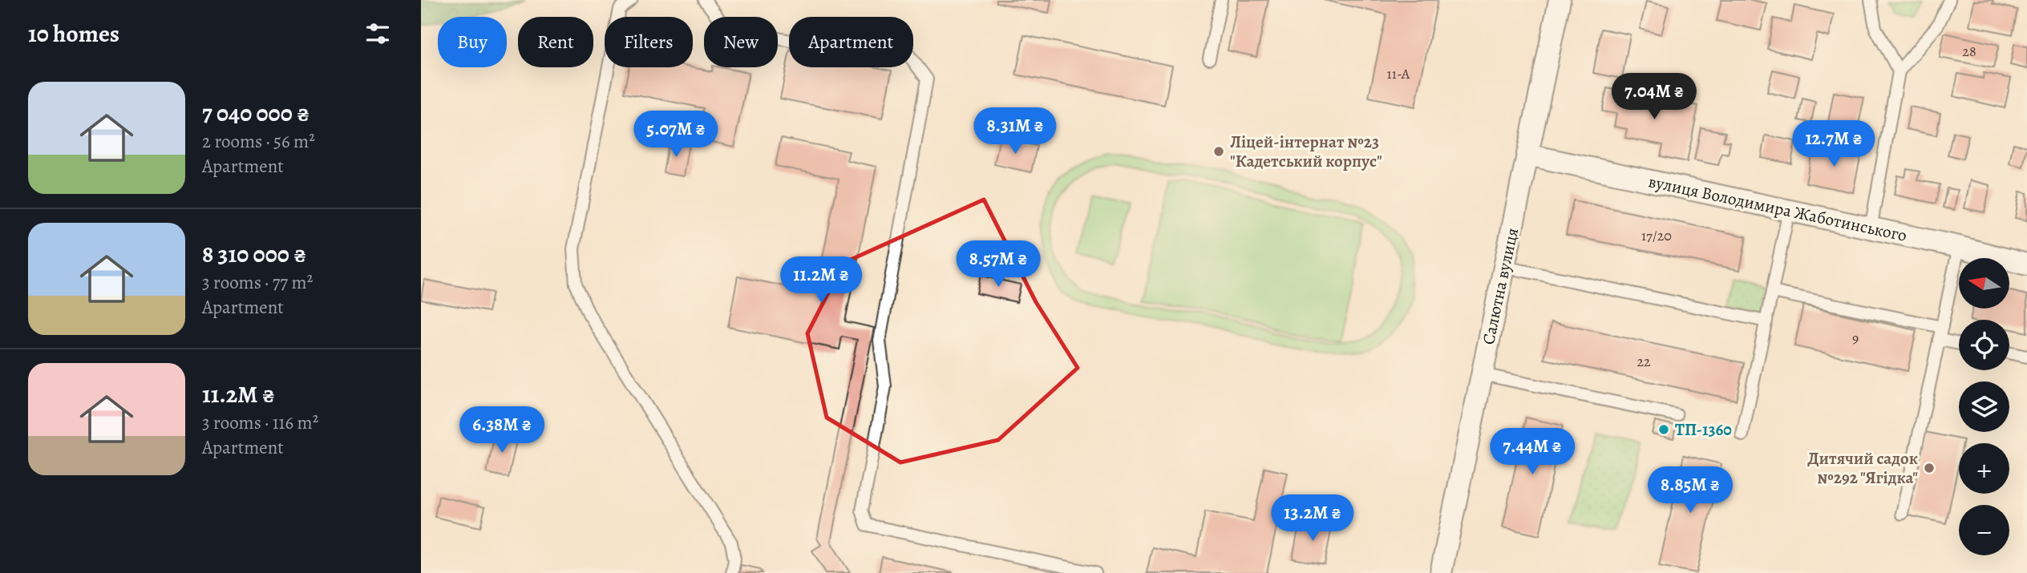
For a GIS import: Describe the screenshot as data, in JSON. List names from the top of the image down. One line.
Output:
{"streets":{"street":["вулиця Володимира Жаботинського","Салютна вулиця"]},"crossings":[["вулиця Володимира Жаботинського","Салютна вулиця"]],"places":["Ліцей-інтернат №23 \"Кадетський корпус\"","ТП-1360","Дитячий садок №292 \"Ягідка\""],"house_numbers":["28","11-А","17/20","9","22"],"north":"left","page":{"heading":"10 homes","chip":["Buy","Rent","Filters","New","Apartment"],"list":[{"name":"7 040 000 ₴","note":"2 rooms · 56 m² · Apartment"},{"name":"8 310 000 ₴","note":"3 rooms · 77 m² · Apartment"},{"name":"11.2M ₴","note":"3 rooms · 116 m² · Apartment"}],"price":["7.04M ₴","8.31M ₴","5.07M ₴","12.7M ₴","8.57M ₴","11.2M ₴","6.38M ₴","7.44M ₴","8.85M ₴","13.2M ₴"],"map_buttons":["+","−"]}}
